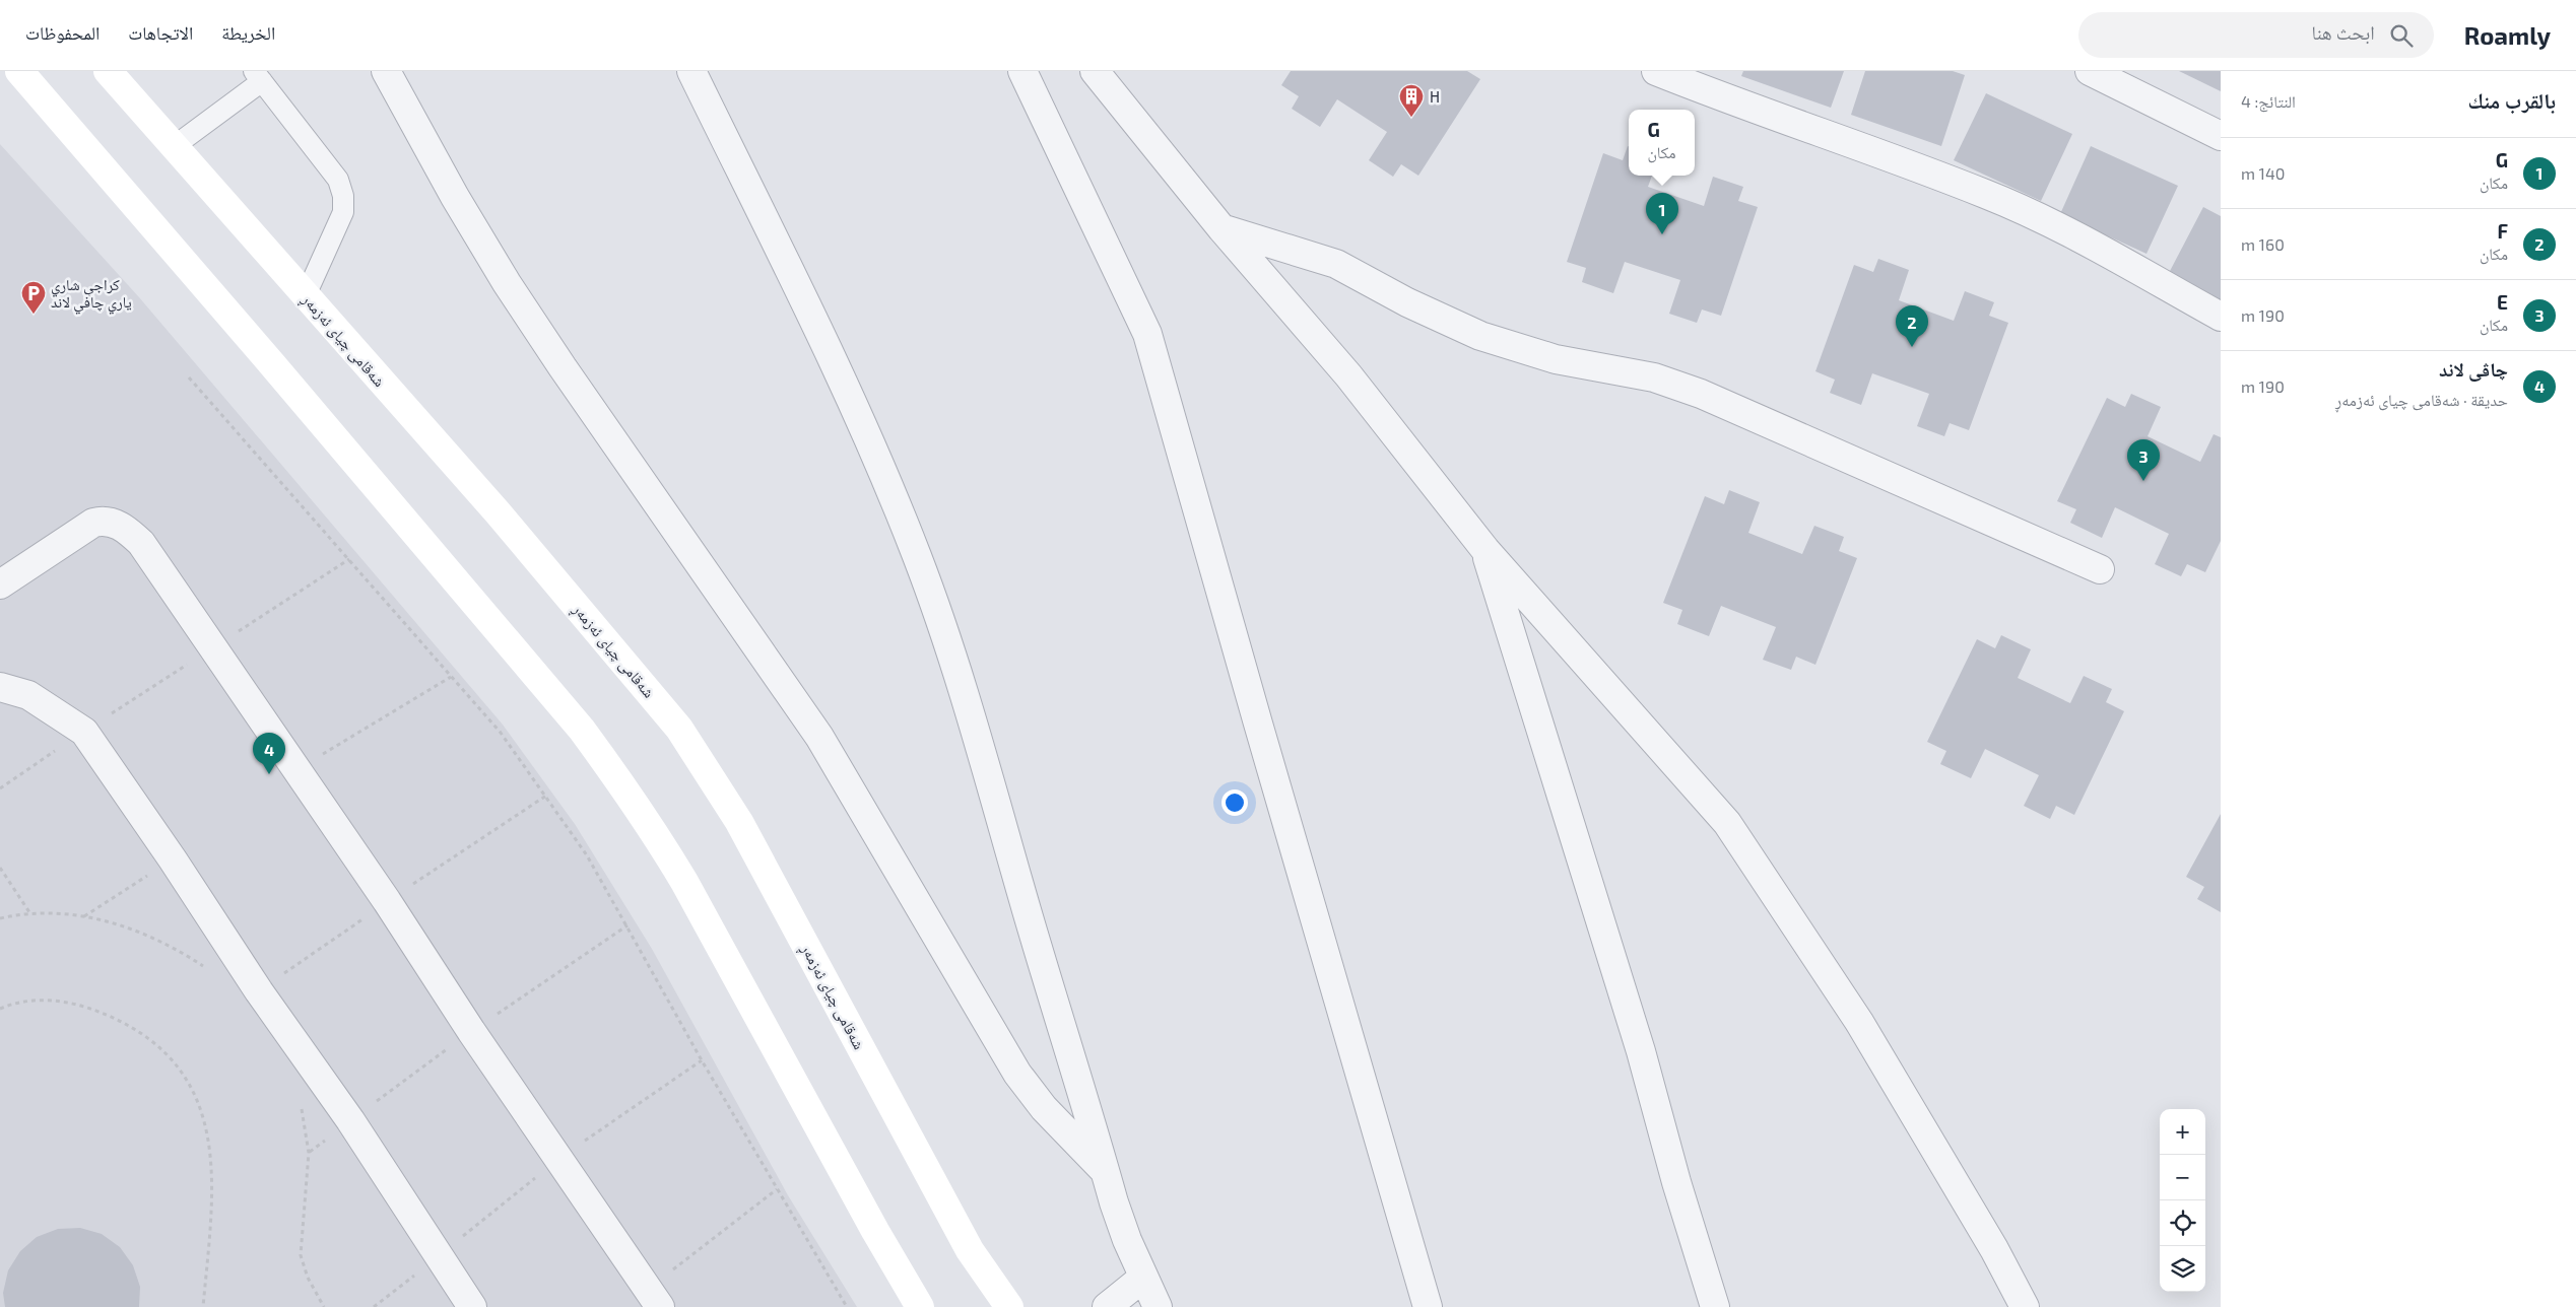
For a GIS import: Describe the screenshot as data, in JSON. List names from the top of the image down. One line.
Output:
{"streets":{"main road":["شەقامی چیای ئەزمەڕ"]},"places":{"building":["H"],"parking":["كراجي شاري ياري چافي لاند"]},"page":{"header":"Roamly","search":"ابحث هنا","nav":["الخريطة","الاتجاهات","المحفوظات"],"heading":["بالقرب منك","النتائج: 4"],"popup":["G","مكان"],"list":[{"mark":"1","name":"G","note":"مكان","value":"140 m"},{"mark":"2","name":"F","note":"مكان","value":"160 m"},{"mark":"3","name":"E","note":"مكان","value":"190 m"},{"mark":"4","name":"چاڤی لاند","note":"حديقة · شەقامی چیای ئەزمەڕ","value":"190 m"}],"pins":["1","2","3","4"],"map_buttons":["+","−"]}}
